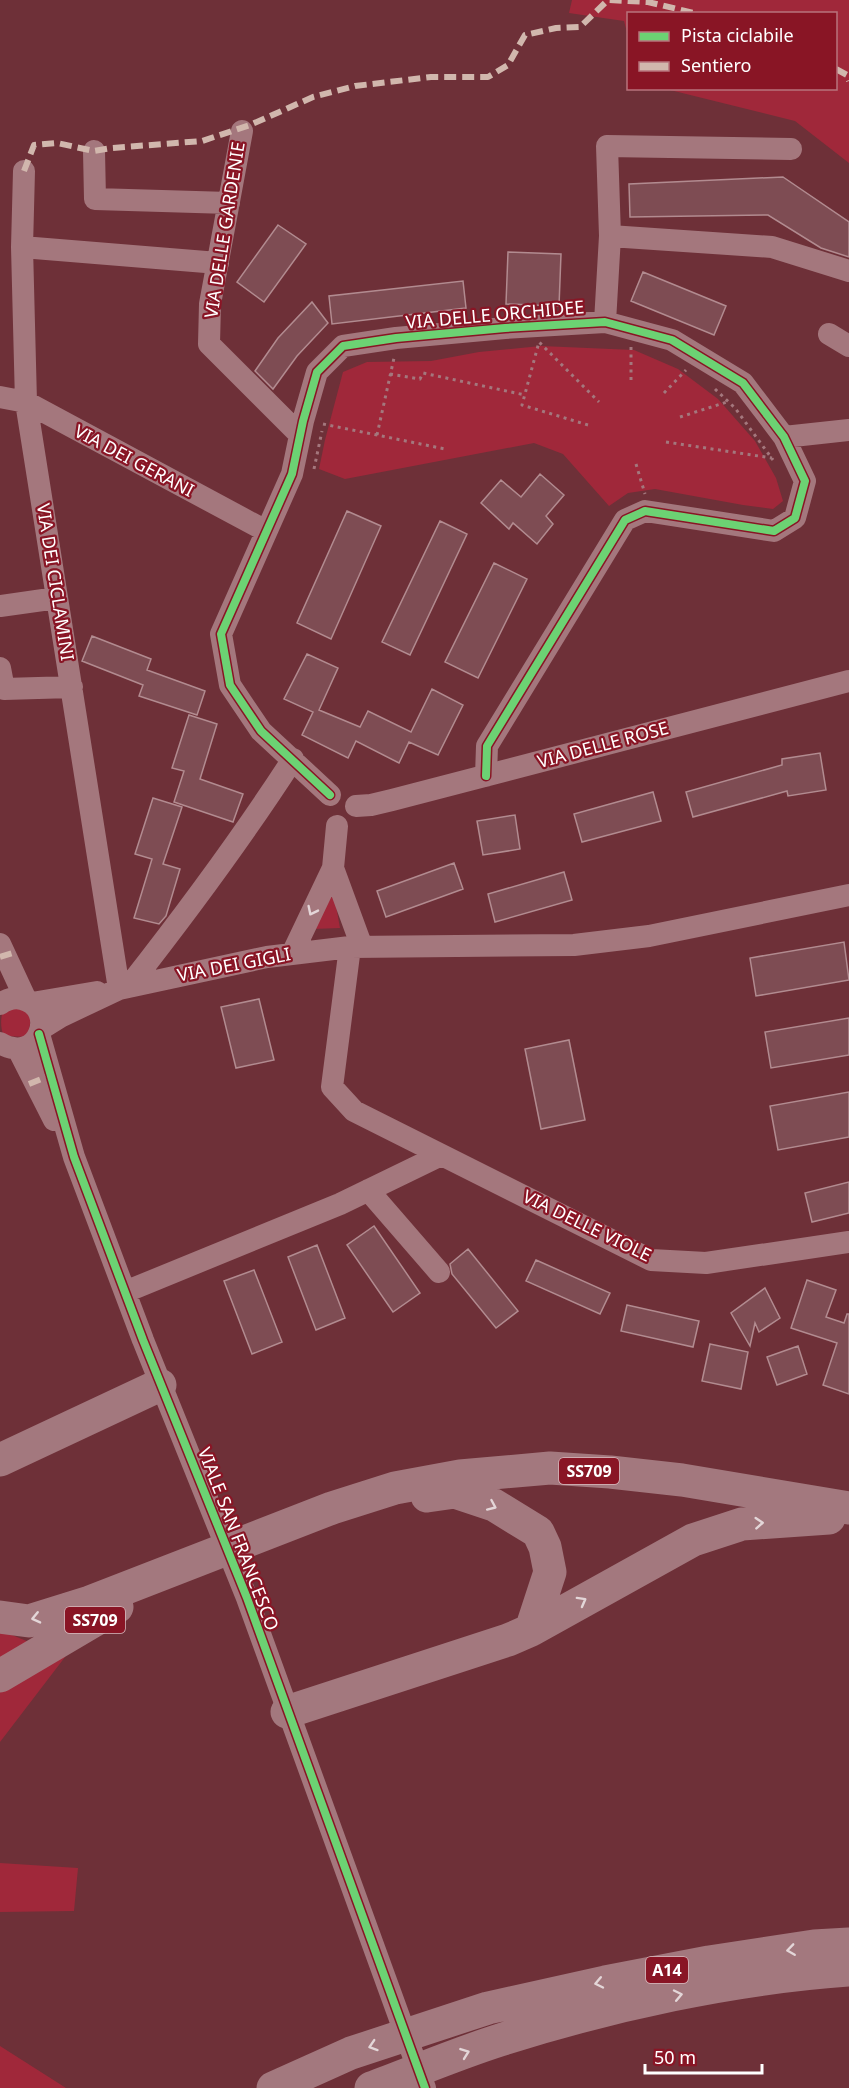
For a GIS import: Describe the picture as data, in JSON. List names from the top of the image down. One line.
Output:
{"streets":{"highway":["SS709","A14"],"street":["VIA DELLE GARDENIE","VIA DELLE ORCHIDEE","VIA DEI GERANI","VIA DEI CICLAMINI","VIA DELLE ROSE","VIA DEI GIGLI","VIA DELLE VIOLE","VIALE SAN FRANCESCO"]},"crossings":[["VIA DELLE GARDENIE","VIA DELLE ORCHIDEE"],["VIA DELLE ORCHIDEE","VIA DEI GERANI"],["VIA DELLE ORCHIDEE","VIA DELLE ROSE"],["VIA DEI GERANI","VIA DEI CICLAMINI"],["VIA DEI CICLAMINI","VIA DEI GIGLI"],["VIA DEI GIGLI","VIA DELLE VIOLE"],["VIA DEI GIGLI","VIALE SAN FRANCESCO"]],"legend":["Pista ciclabile","Sentiero"],"scale_bar":"50 m"}
